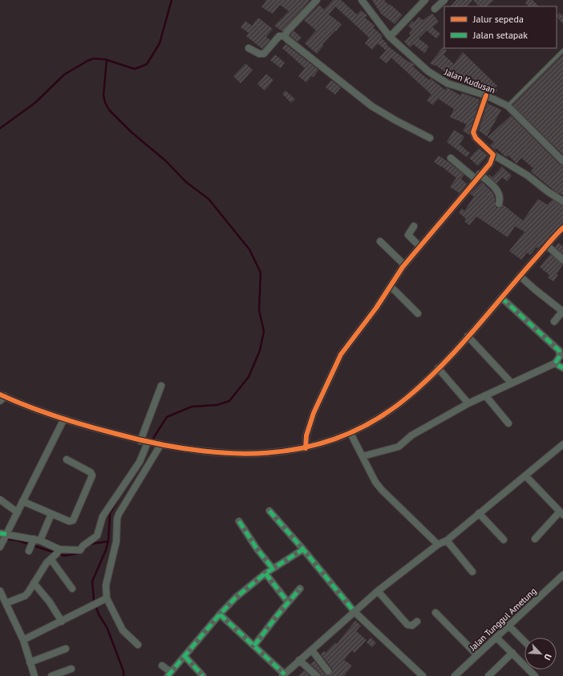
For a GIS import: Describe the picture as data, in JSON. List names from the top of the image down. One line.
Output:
{"streets":{"street":["Jalan Kudusan","Jalan Tunggul Ametung"]},"legend":["Jalur sepeda","Jalan setapak"],"north":"bottom right"}
